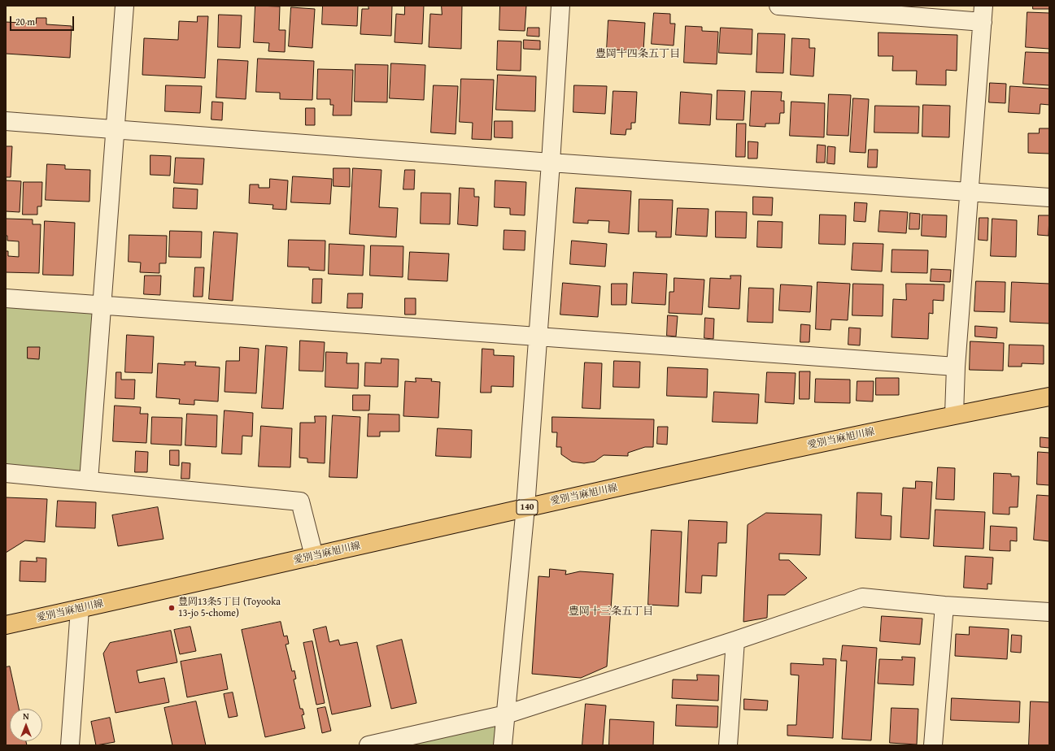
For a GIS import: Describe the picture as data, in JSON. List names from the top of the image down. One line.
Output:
{"streets":{"main road":["愛別当麻旭川線","140"]},"districts":["豊岡十四条五丁目","豊岡十三条五丁目"],"places":["豊岡13条5丁目 (Toyooka 13-jo 5-chome)"],"scale_bar":"20 m","north":"top"}
